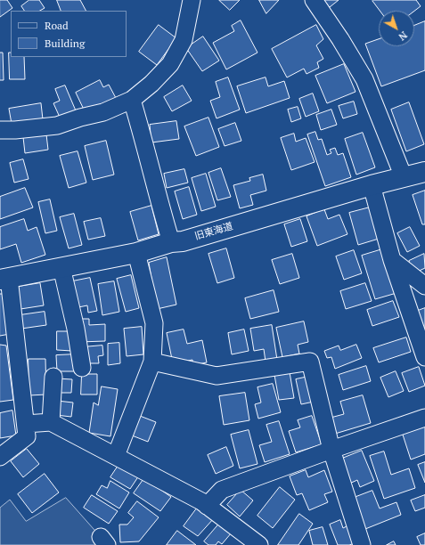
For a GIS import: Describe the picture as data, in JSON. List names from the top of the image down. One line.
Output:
{"streets":{"street":["旧東海道"]},"legend":["Road","Building"],"north":"bottom right"}
